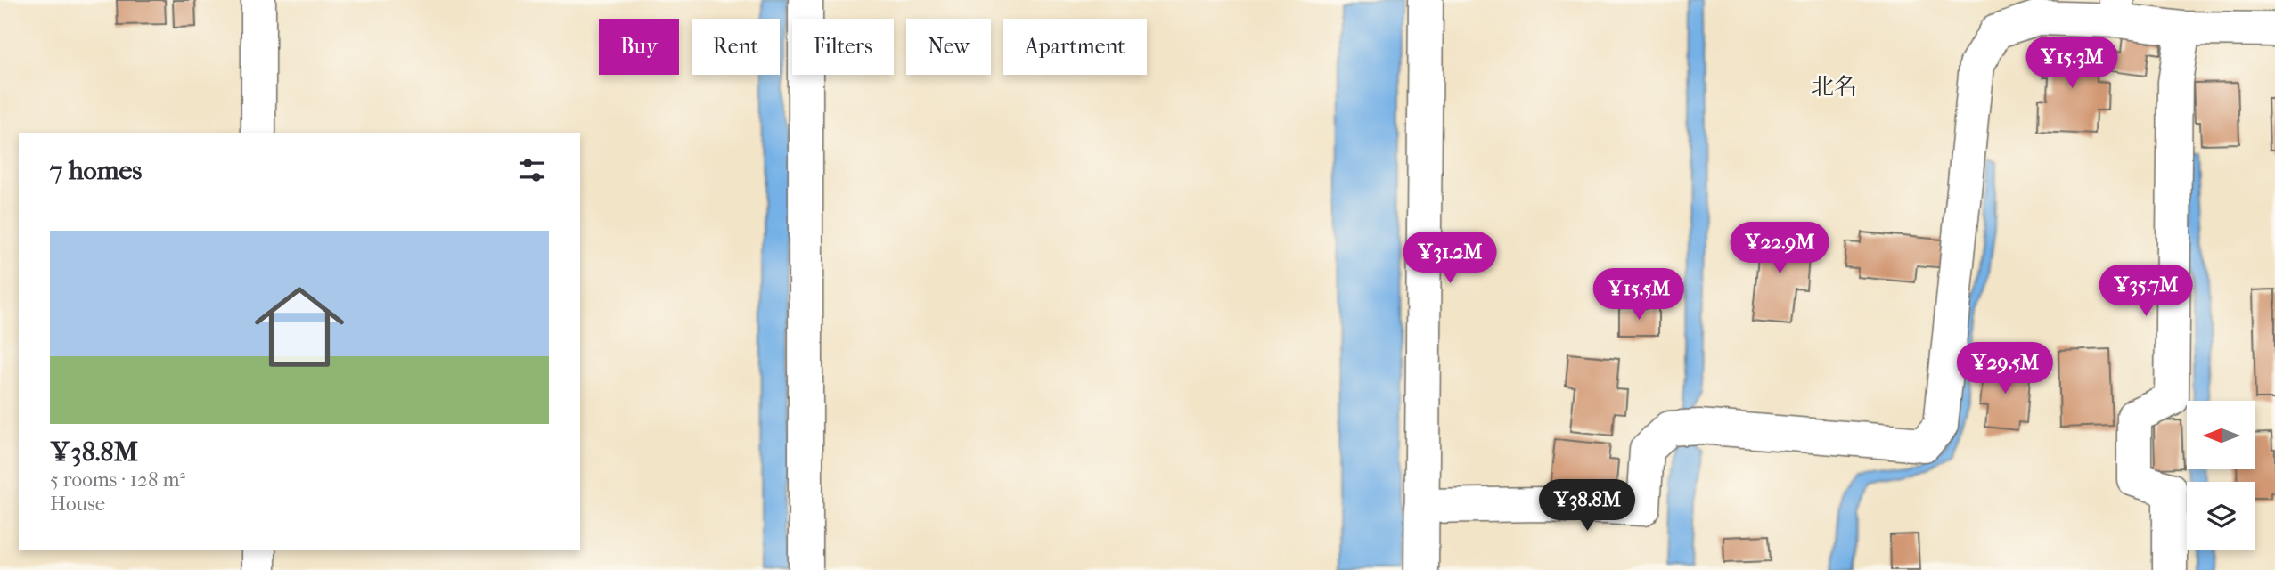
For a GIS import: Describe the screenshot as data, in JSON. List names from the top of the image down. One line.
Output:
{"districts":["北名"],"north":"left","page":{"chip":["Buy","Rent","Filters","New","Apartment"],"price":["¥15.3M","¥22.9M","¥31.2M","¥35.7M","¥15.5M","¥29.5M","¥38.8M"],"heading":"7 homes","list":[{"name":"¥38.8M","note":"5 rooms · 128 m² · House"}]}}
